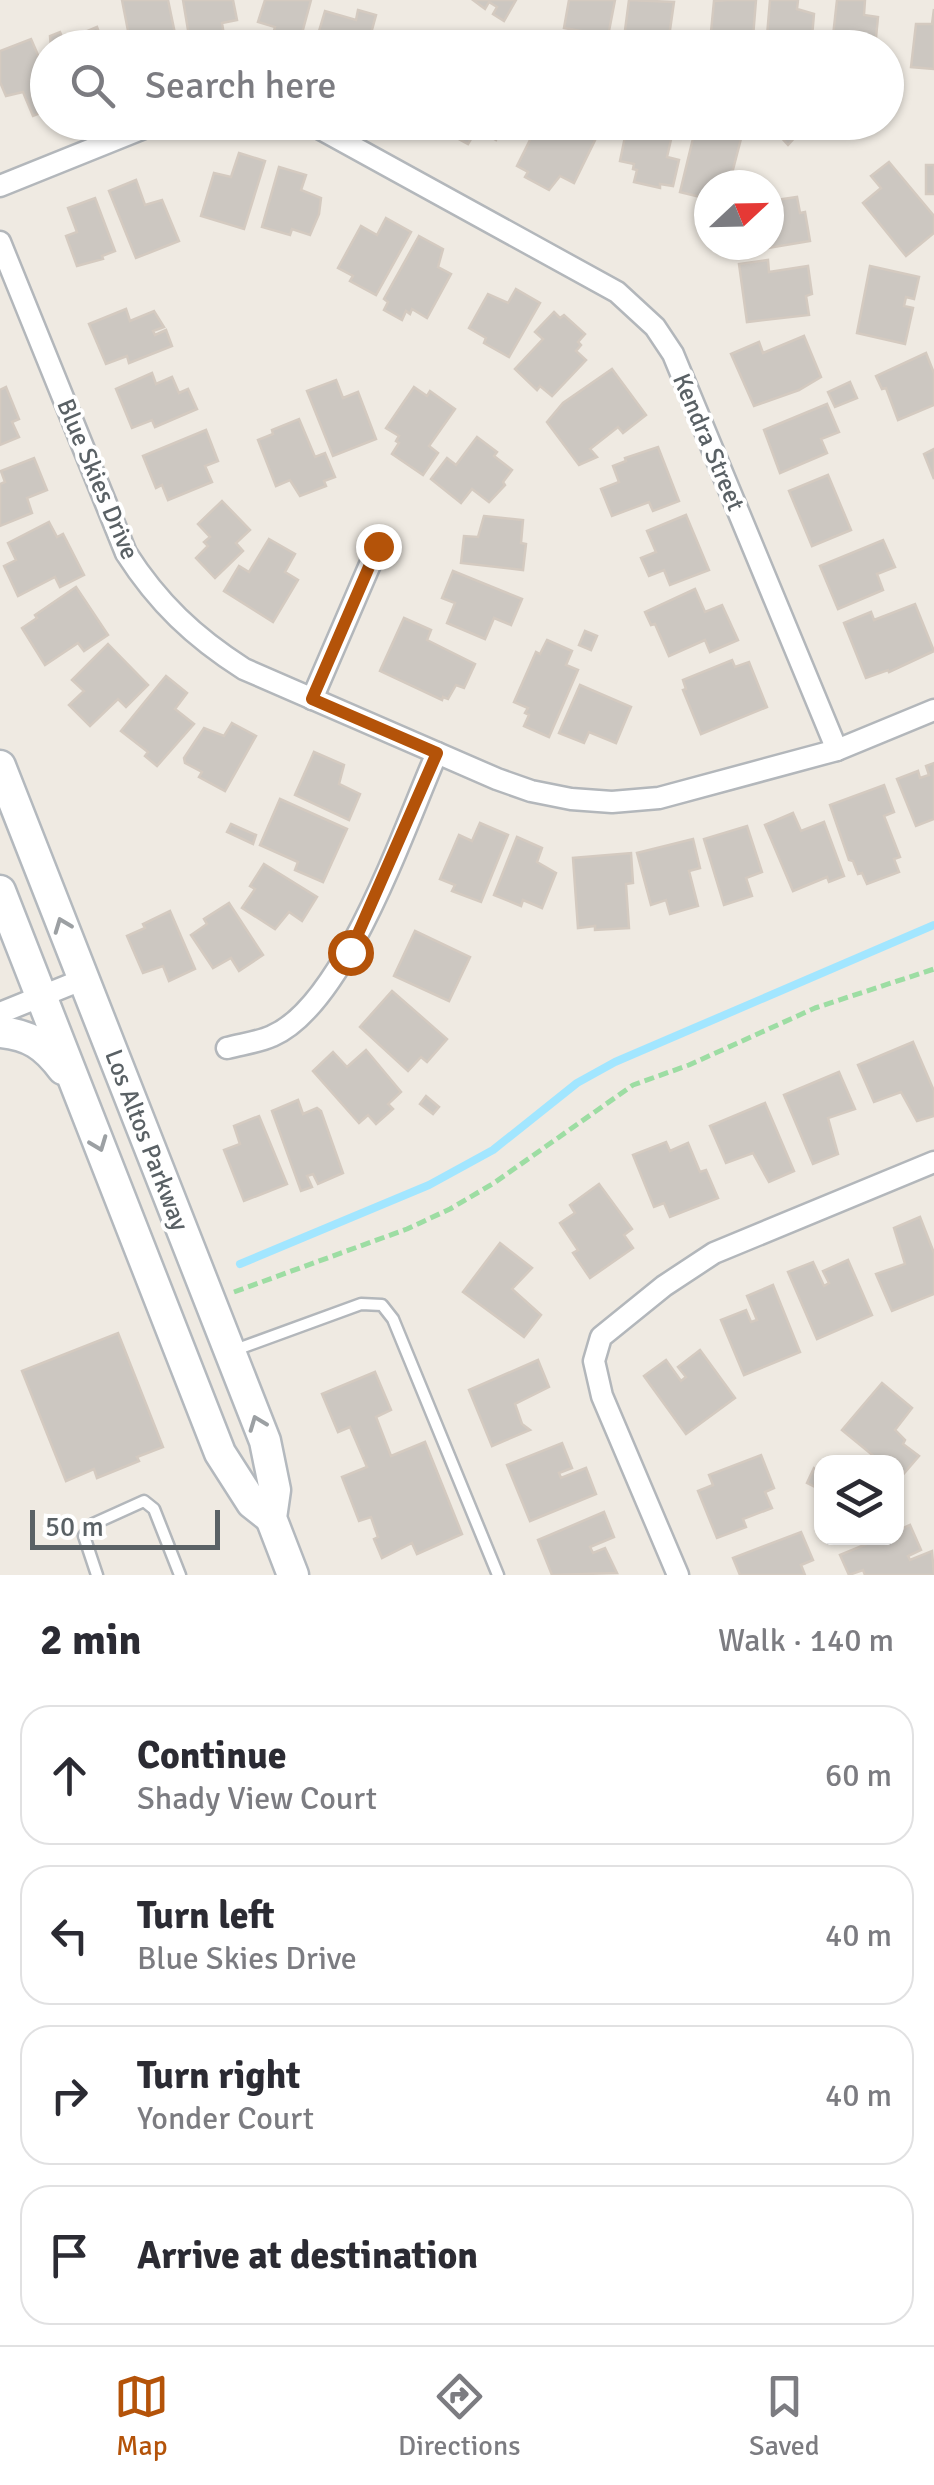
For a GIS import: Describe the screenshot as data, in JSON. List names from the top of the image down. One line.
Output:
{"streets":{"main road":["Los Altos Parkway"],"street":["Kendra Street","Blue Skies Drive"]},"crossings":[["Kendra Street","Blue Skies Drive"]],"scale_bar":"50 m","north":"right","page":{"search":"Search here","scale":"50 m","heading":["2 min","Walk · 140 m"],"list":[["Continue","Shady View Court","60 m"],["Turn left","Blue Skies Drive","40 m"],["Turn right","Yonder Court","40 m"],"Arrive at destination"],"nav":["Map","Directions","Saved"]}}
